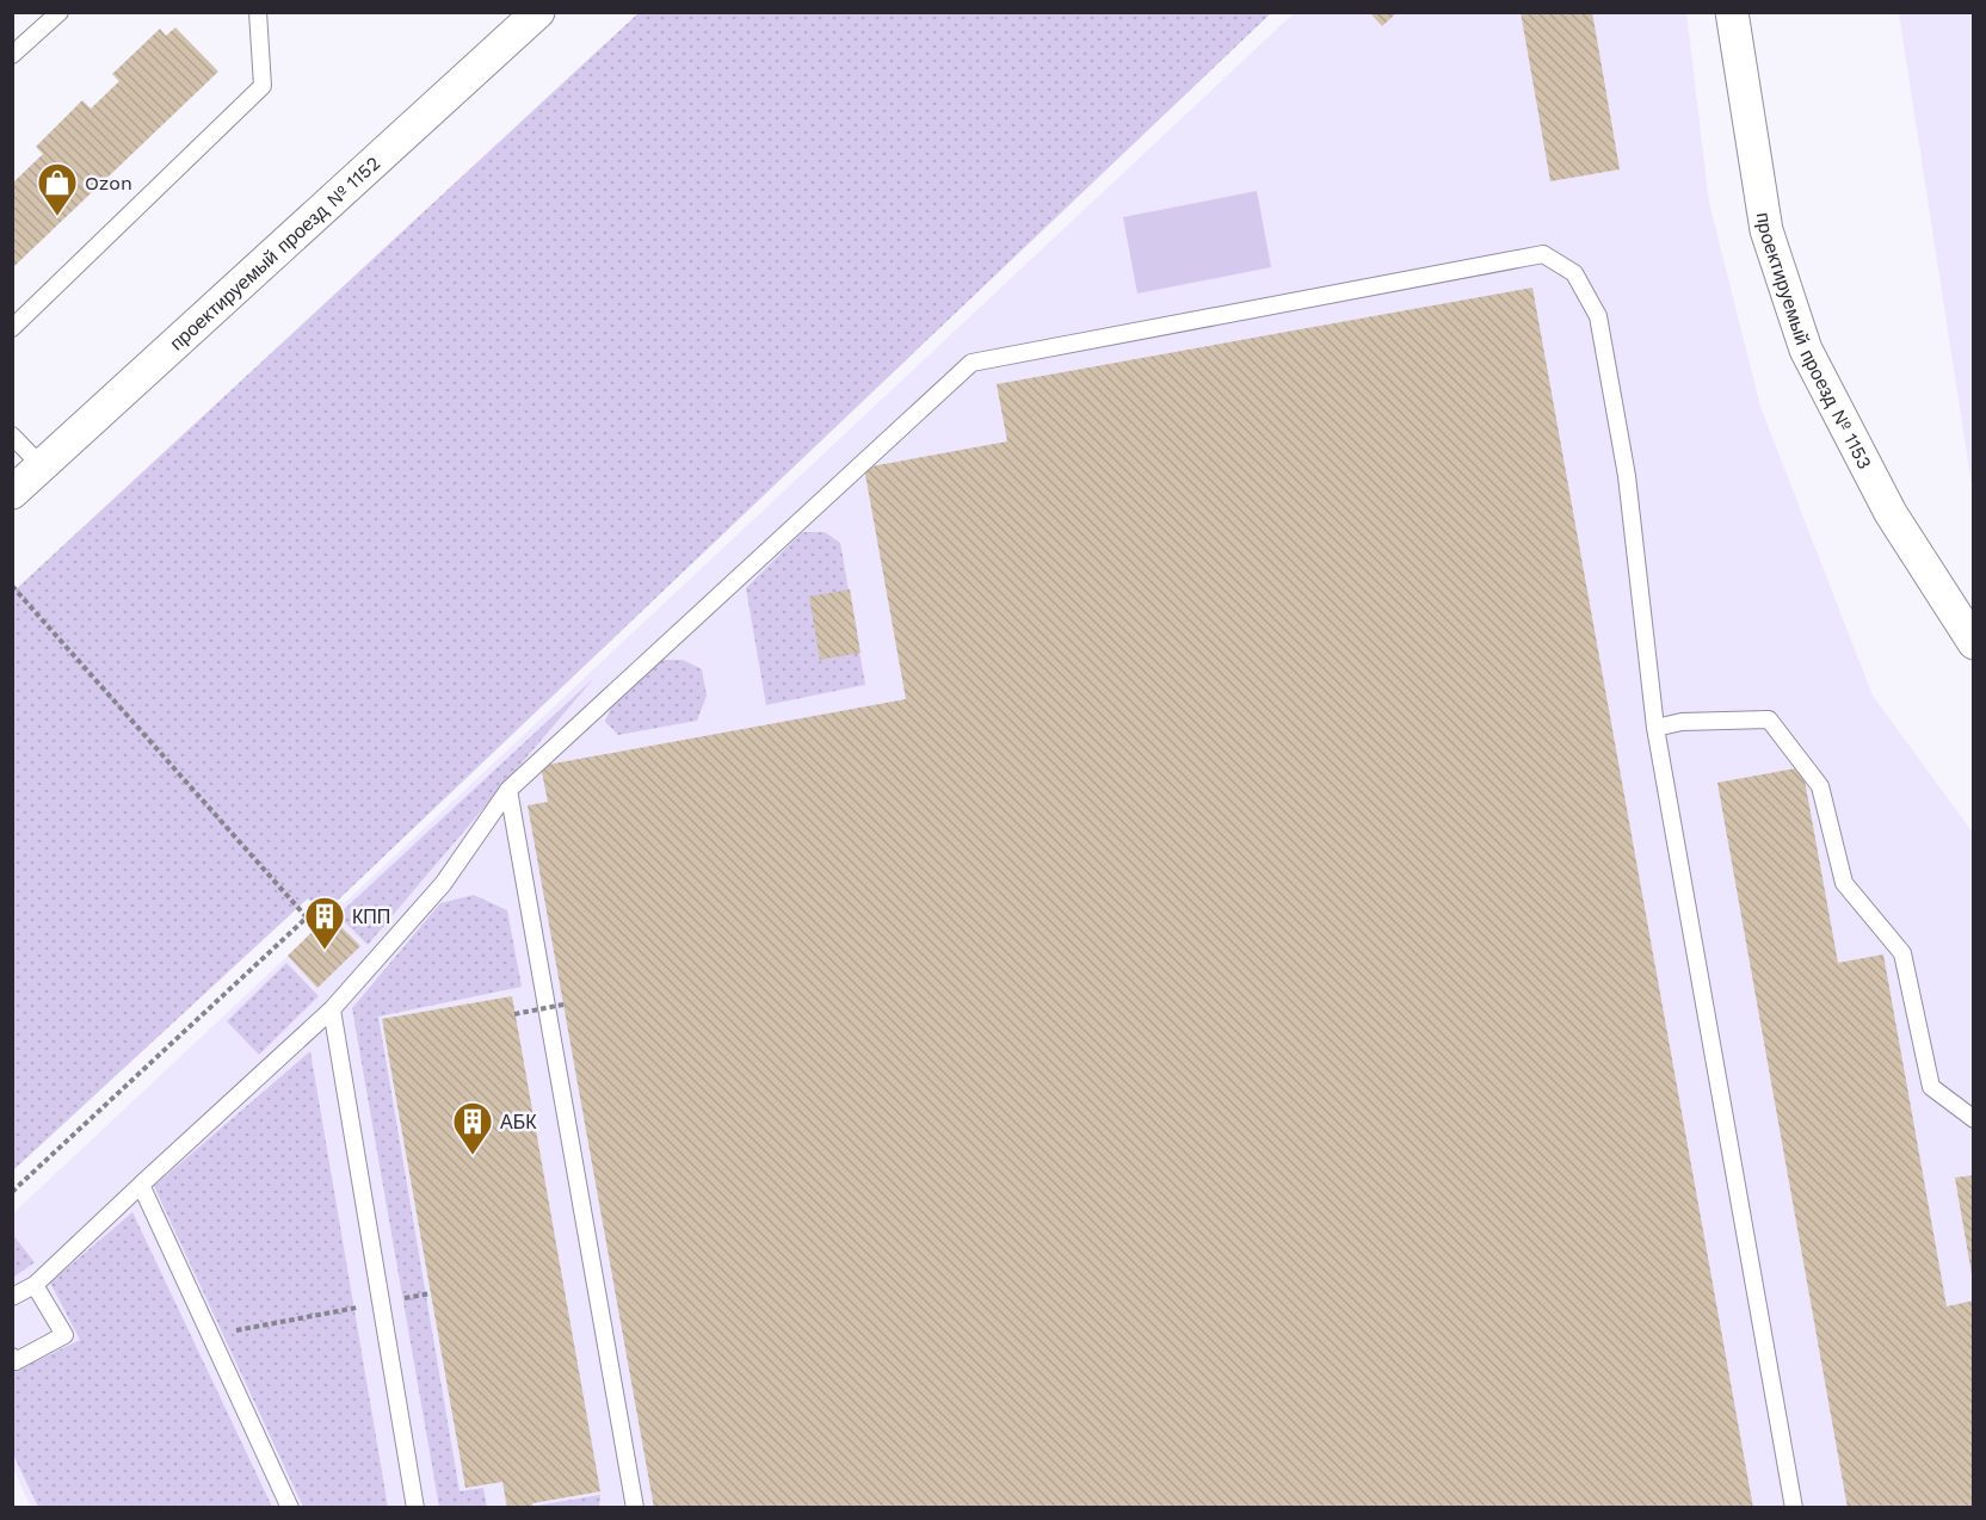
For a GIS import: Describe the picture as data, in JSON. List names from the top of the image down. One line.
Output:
{"streets":{"street":["проектируемый проезд № 1152","проектируемый проезд № 1153"]},"places":{"shop":["Ozon"],"building":["КПП","АБК"]}}
